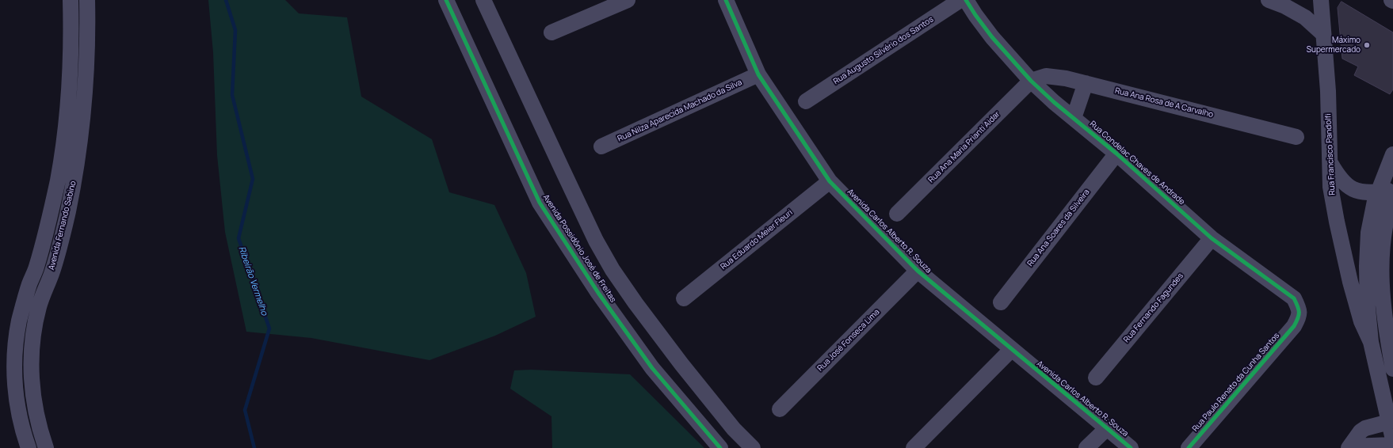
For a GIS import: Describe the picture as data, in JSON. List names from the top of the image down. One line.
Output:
{"streets":{"street":["Rua Augusto Silvério dos Santos","Rua Ana Rosa de A Carvalho","Rua Nilza Aparecida Machado da Silva","Rua Ana Maria Prianti Aidar","Rua Francisco Pandolfi","Rua Condelac Chaves de Andrade","Avenida Fernando Sabino","Rua Ana Soares da Silveira","Avenida Carlos Alberto R. Souza","Rua Eduardo Meier Fleuri","Avenida Possidônio José de Freitas","Rua Fernando Fagundes","Rua José Fonseca Lima","Rua Paulo Renato da Cunha Santos"]},"crossings":[["Rua Ana Rosa de A Carvalho","Rua Ana Maria Prianti Aidar"],["Rua Ana Rosa de A Carvalho","Rua Condelac Chaves de Andrade"],["Rua Nilza Aparecida Machado da Silva","Avenida Carlos Alberto R. Souza"],["Rua Ana Maria Prianti Aidar","Rua Condelac Chaves de Andrade"],["Rua Condelac Chaves de Andrade","Rua Ana Soares da Silveira"],["Rua Condelac Chaves de Andrade","Rua Fernando Fagundes"],["Rua Condelac Chaves de Andrade","Rua Paulo Renato da Cunha Santos"],["Avenida Carlos Alberto R. Souza","Rua Eduardo Meier Fleuri"],["Avenida Carlos Alberto R. Souza","Rua José Fonseca Lima"]],"water":["Ribeirão Vermelho"],"places":["Máximo Supermercado"]}
